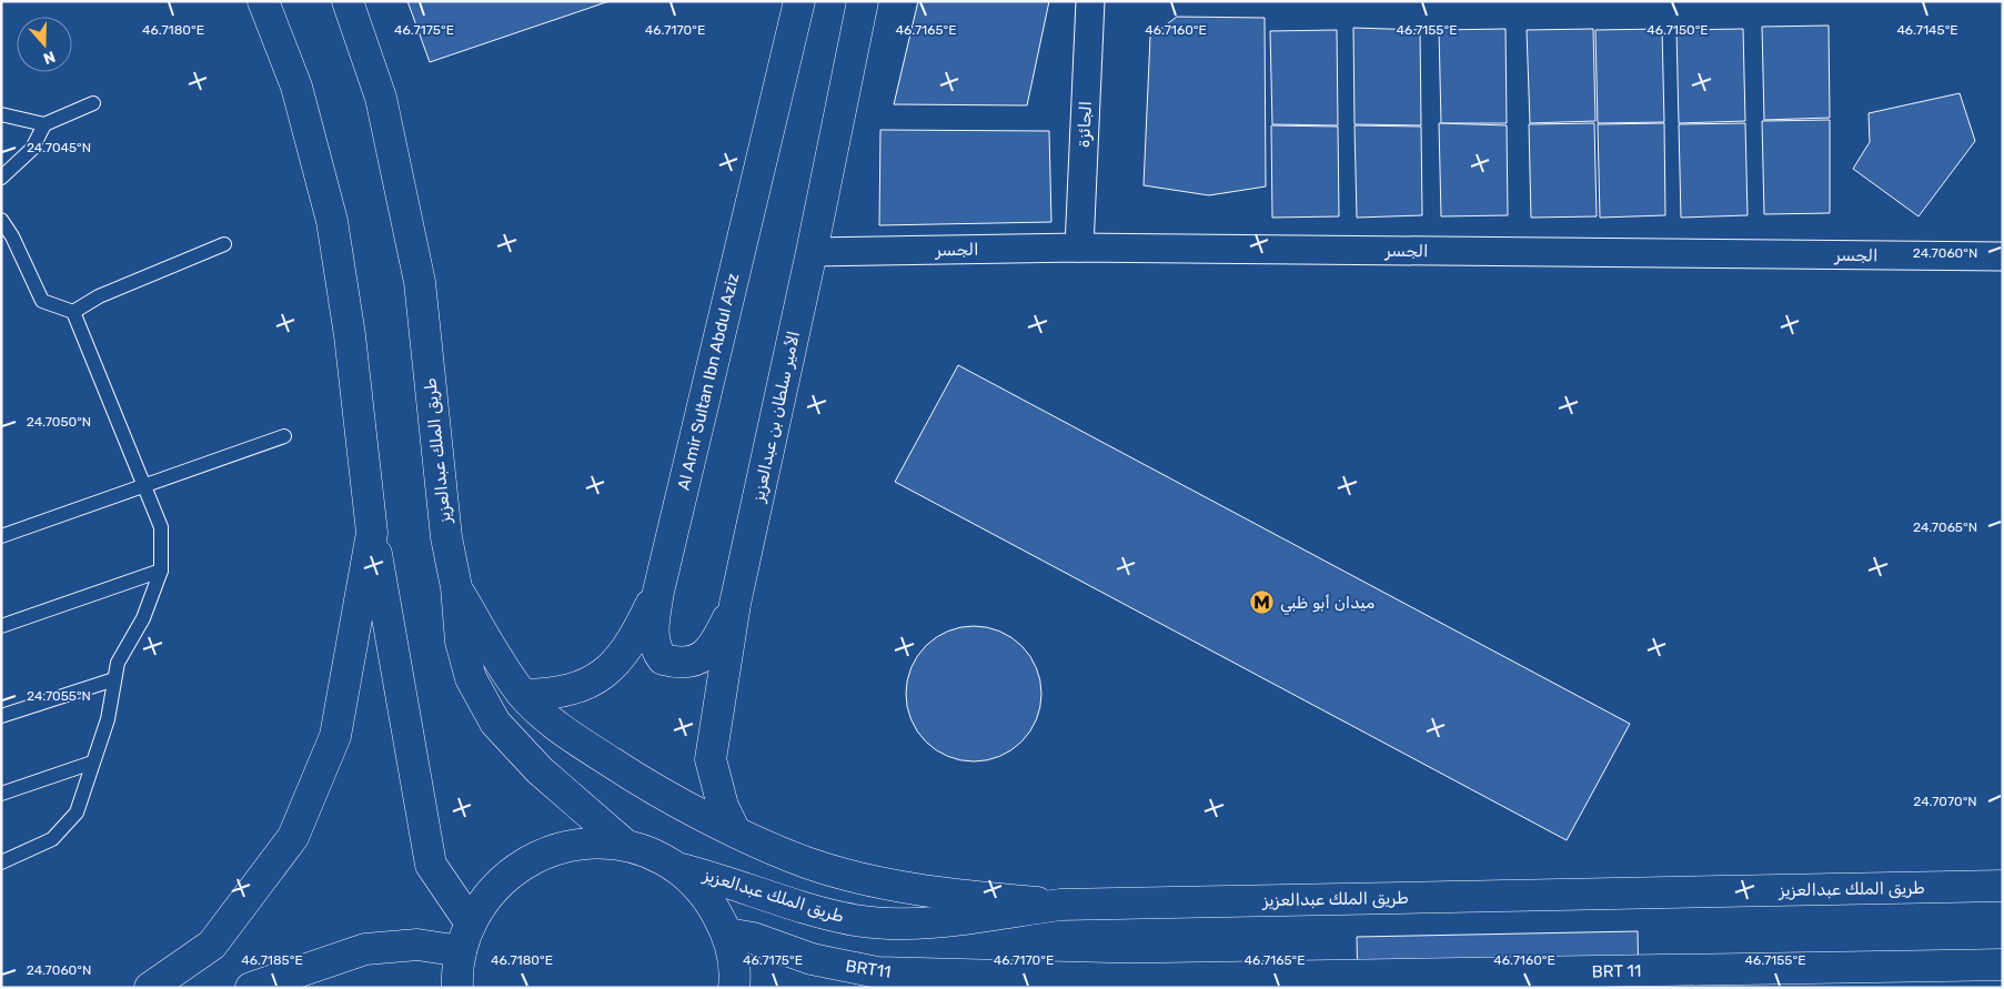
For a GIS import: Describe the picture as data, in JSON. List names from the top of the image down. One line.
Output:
{"streets":{"main road":["Al Amir Sultan Ibn Abdul Aziz","الأمير سلطان بن عبدالعزيز","طريق الملك عبدالعزيز","BRT11","BRT 11"],"street":["الجائزة","الجسر"]},"crossings":[["الجائزة","الجسر"],["الجسر","الأمير سلطان بن عبدالعزيز"],["Al Amir Sultan Ibn Abdul Aziz","الأمير سلطان بن عبدالعزيز"],["BRT11","BRT 11"]],"places":{"metro station":["ميدان أبو ظبي"]},"north":"bottom","coordinates":["46.7180°E","46.7175°E","46.7170°E","46.7165°E","46.7160°E","46.7155°E","46.7150°E","46.7145°E","24.7045°N","24.7060°N","24.7050°N","24.7065°N","24.7055°N","24.7070°N","46.7185°E"]}
